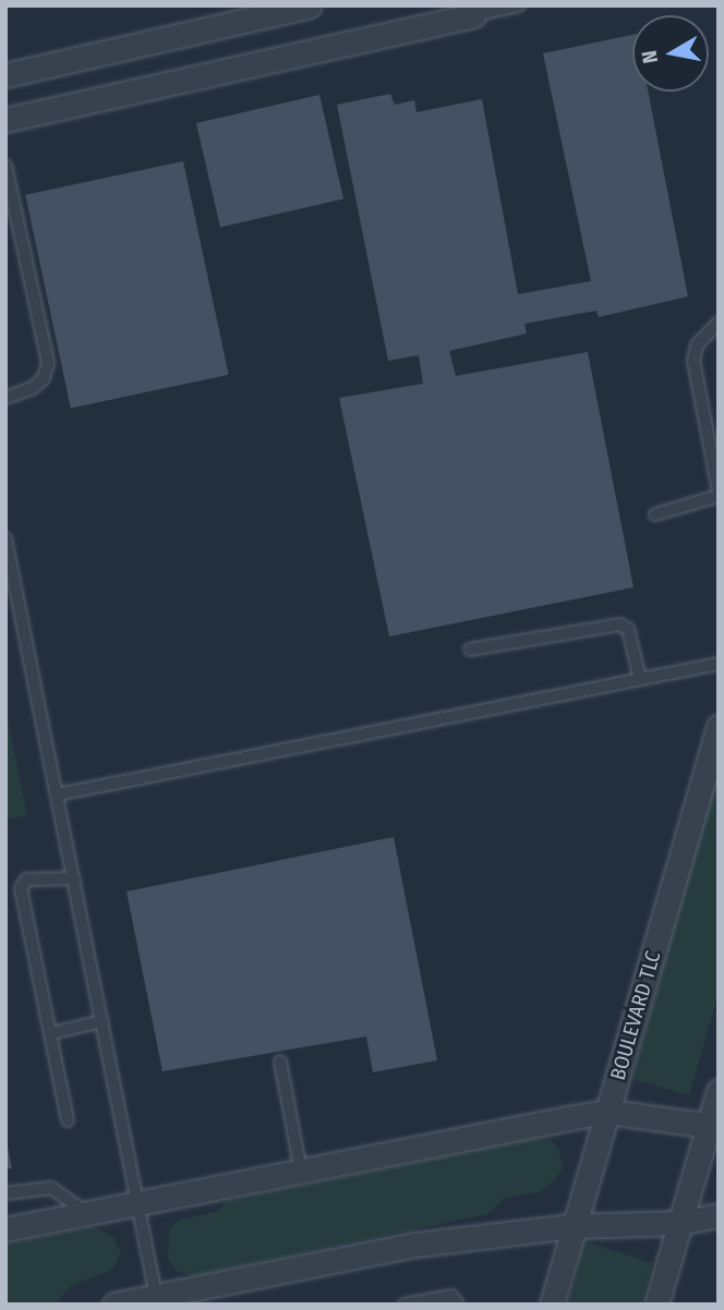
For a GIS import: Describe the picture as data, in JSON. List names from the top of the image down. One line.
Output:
{"streets":{"street":["BOULEVARD TLC"]},"north":"left"}
